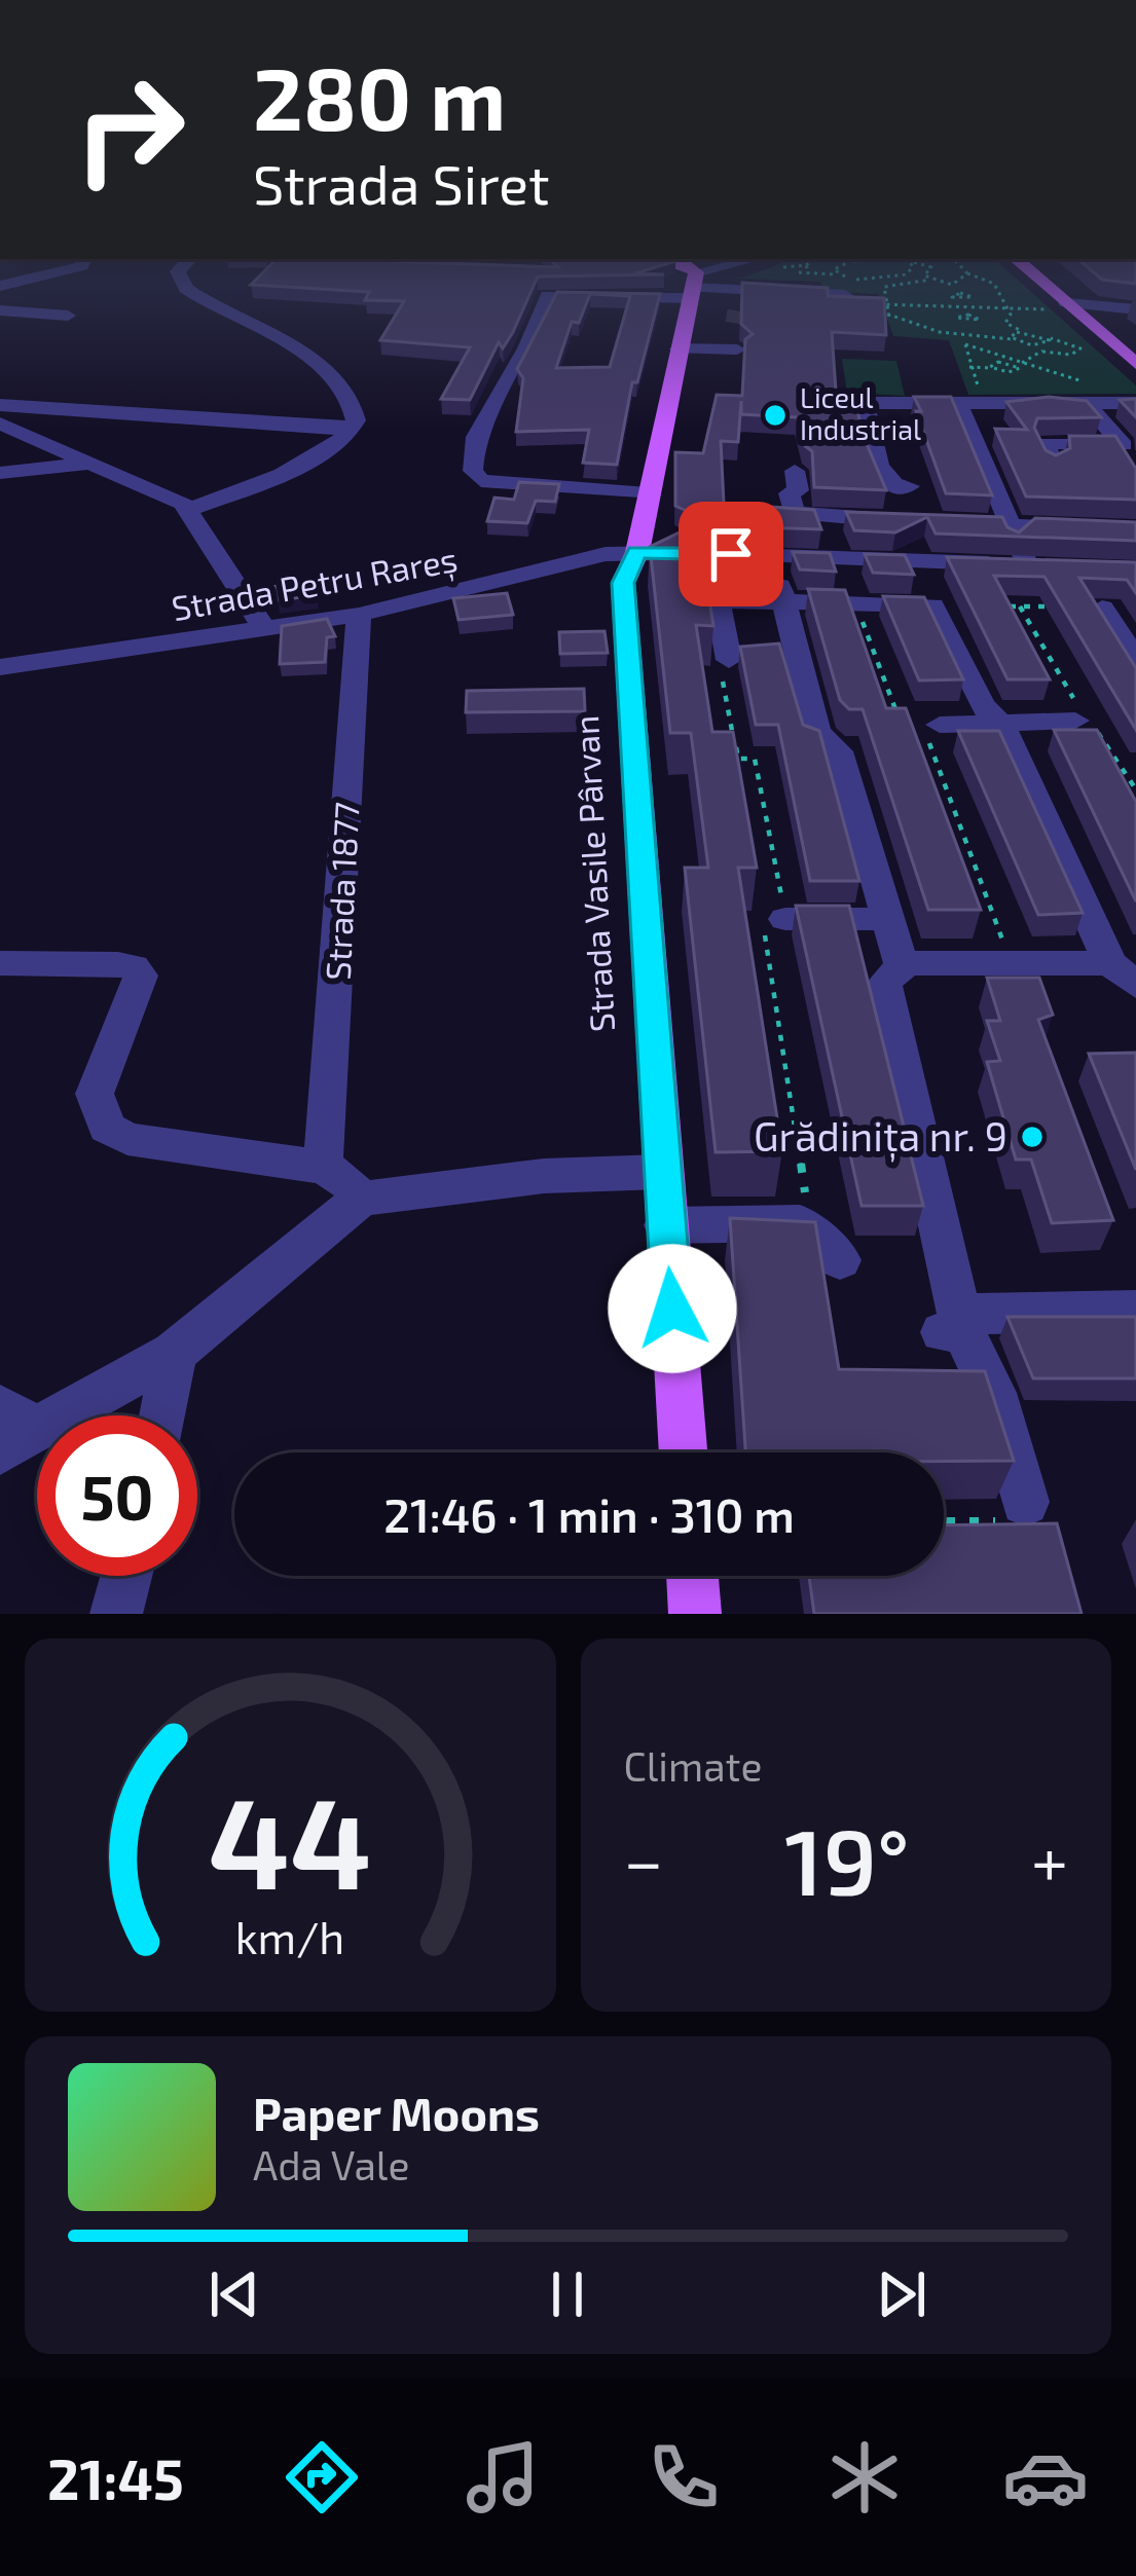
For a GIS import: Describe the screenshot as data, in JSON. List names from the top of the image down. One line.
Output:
{"streets":{"main road":["Strada Vasile Pârvan"],"street":["Strada Petru Rareș","Strada 1877"]},"crossings":[["Strada Petru Rareș","Strada Vasile Pârvan"],["Strada Petru Rareș","Strada 1877"]],"places":["Liceul Industrial","Grădinița nr. 9"],"page":{"turn":["280 m","Strada Siret"],"limit":"50","trip":"21:46 · 1 min · 310 m","tile":"Climate","heat":["−","19°","+"],"song":["Paper Moons","Ada Vale"],"tabs":"21:45","gauge":["44","km/h"]}}
